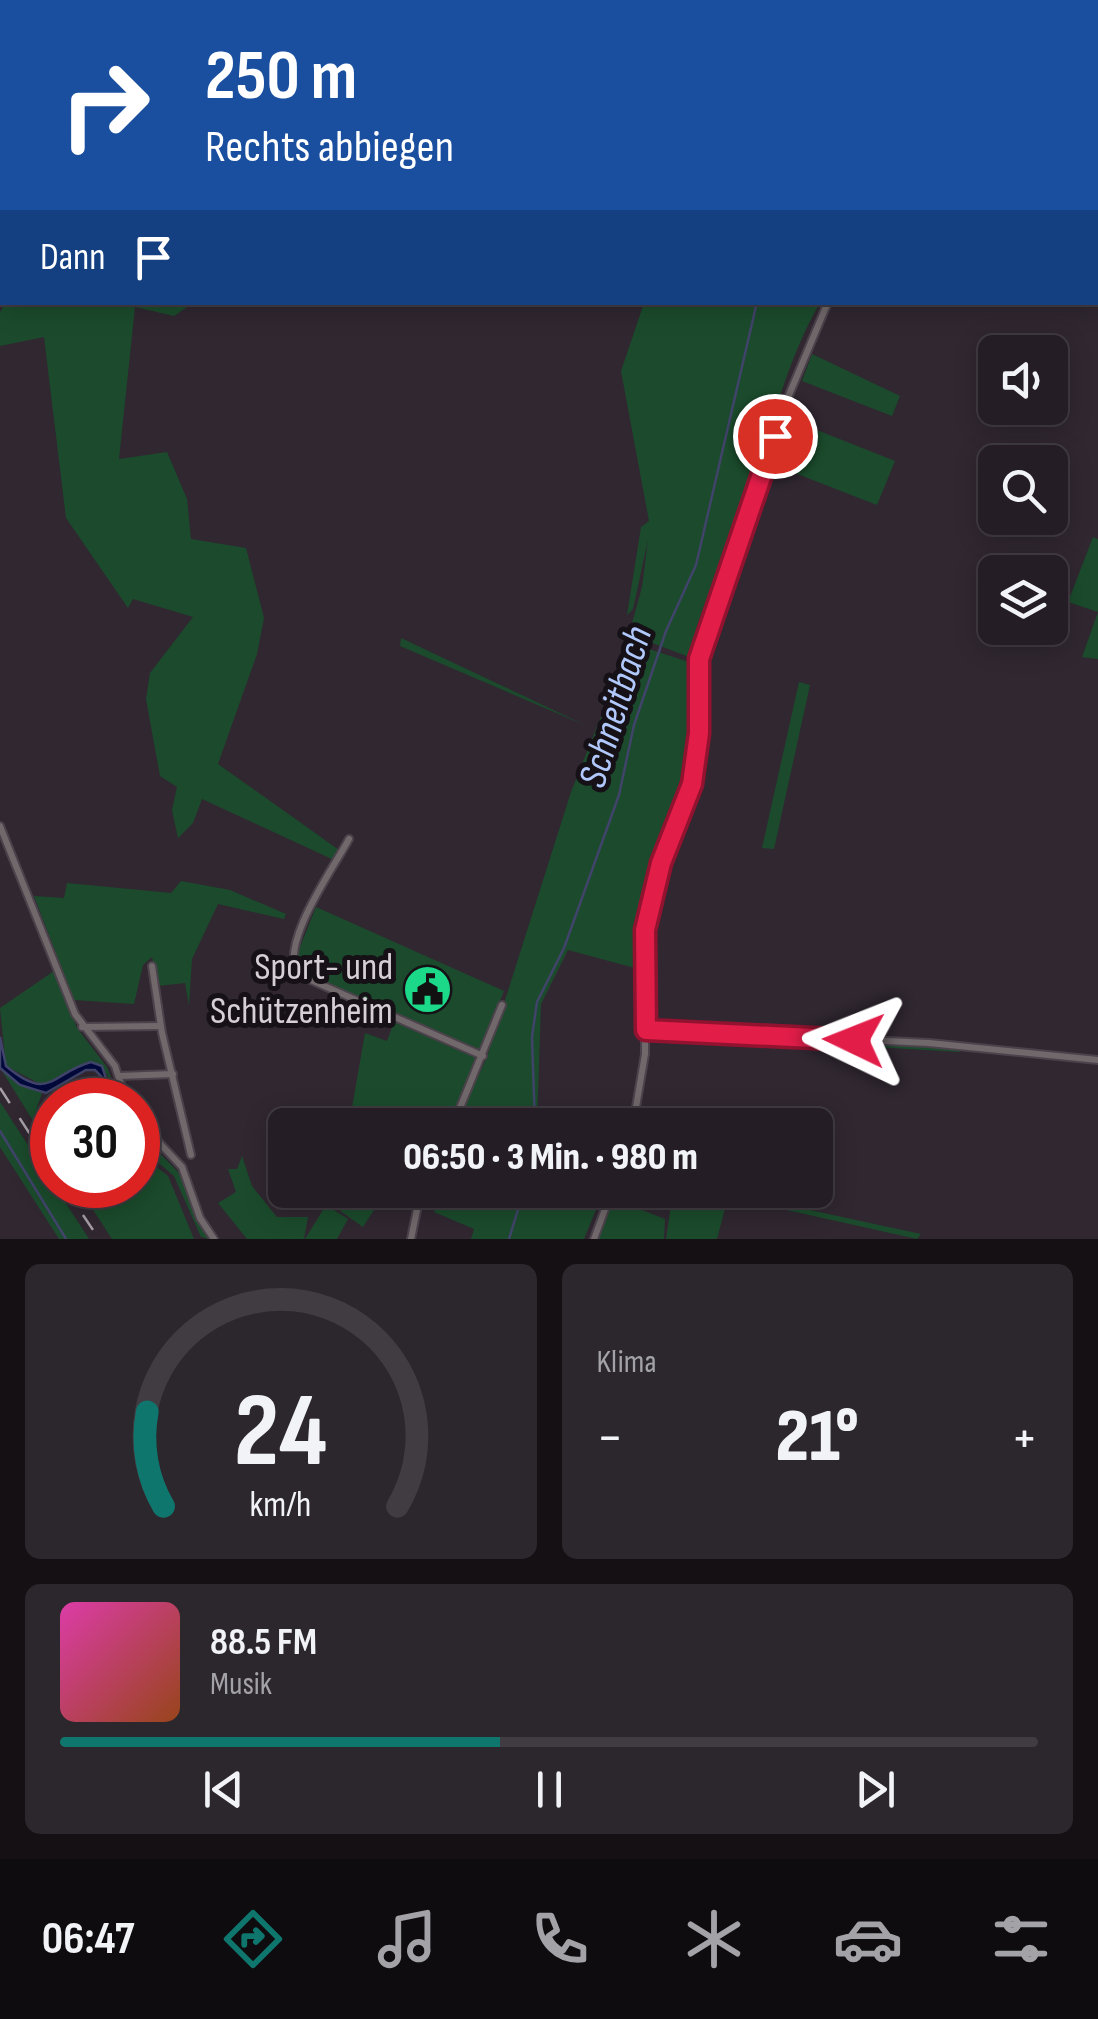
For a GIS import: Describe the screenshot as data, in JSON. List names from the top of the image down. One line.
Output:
{"water":["Schneitbach"],"places":{"public building":["Sport- und Schützenheim"]},"page":{"turn":["250 m","Rechts abbiegen"],"then":"Dann","limit":"30","trip":"06:50 · 3 Min. · 980 m","tile":"Klima","heat":["−","21°","+"],"song":["88.5 FM","Musik"],"tabs":"06:47","gauge":["24","km/h"]}}
